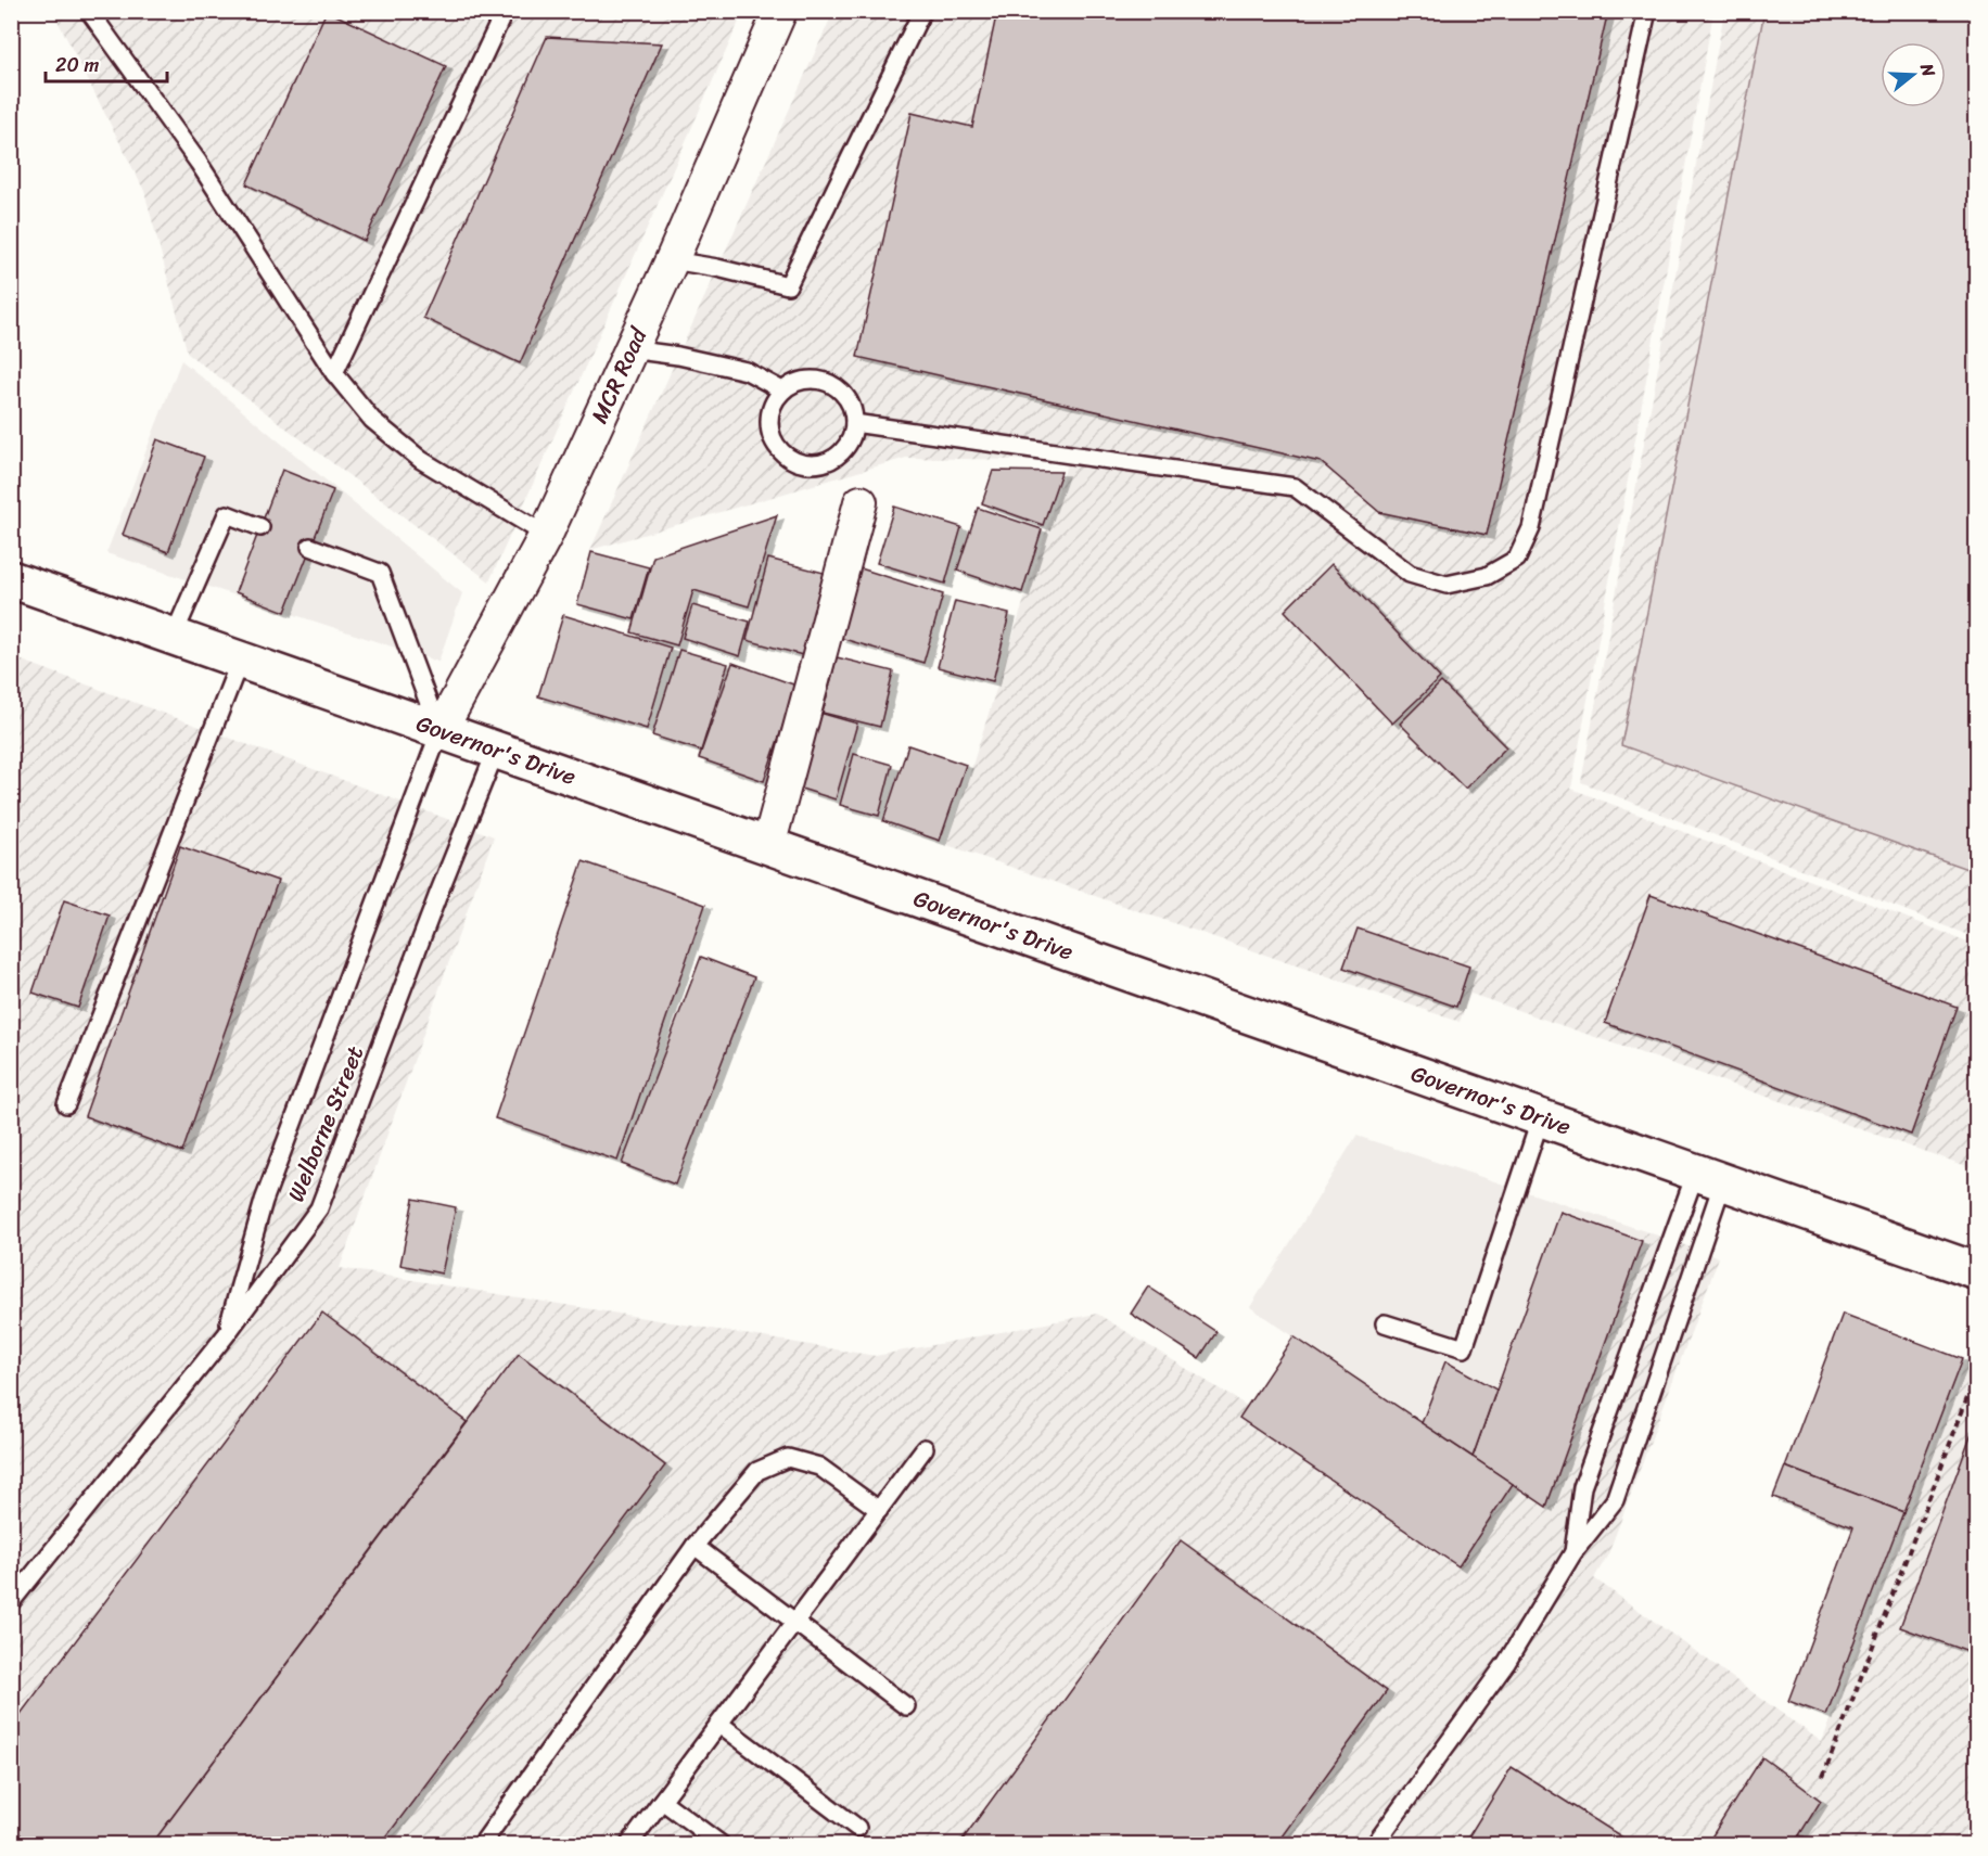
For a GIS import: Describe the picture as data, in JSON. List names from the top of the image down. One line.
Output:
{"streets":{"highway":["Governor's Drive"],"street":["MCR Road"],"lane":["Welborne Street"]},"crossings":[["MCR Road","Governor's Drive"],["MCR Road","Welborne Street"],["Governor's Drive","Welborne Street"]],"scale_bar":"20 m","north":"right"}
